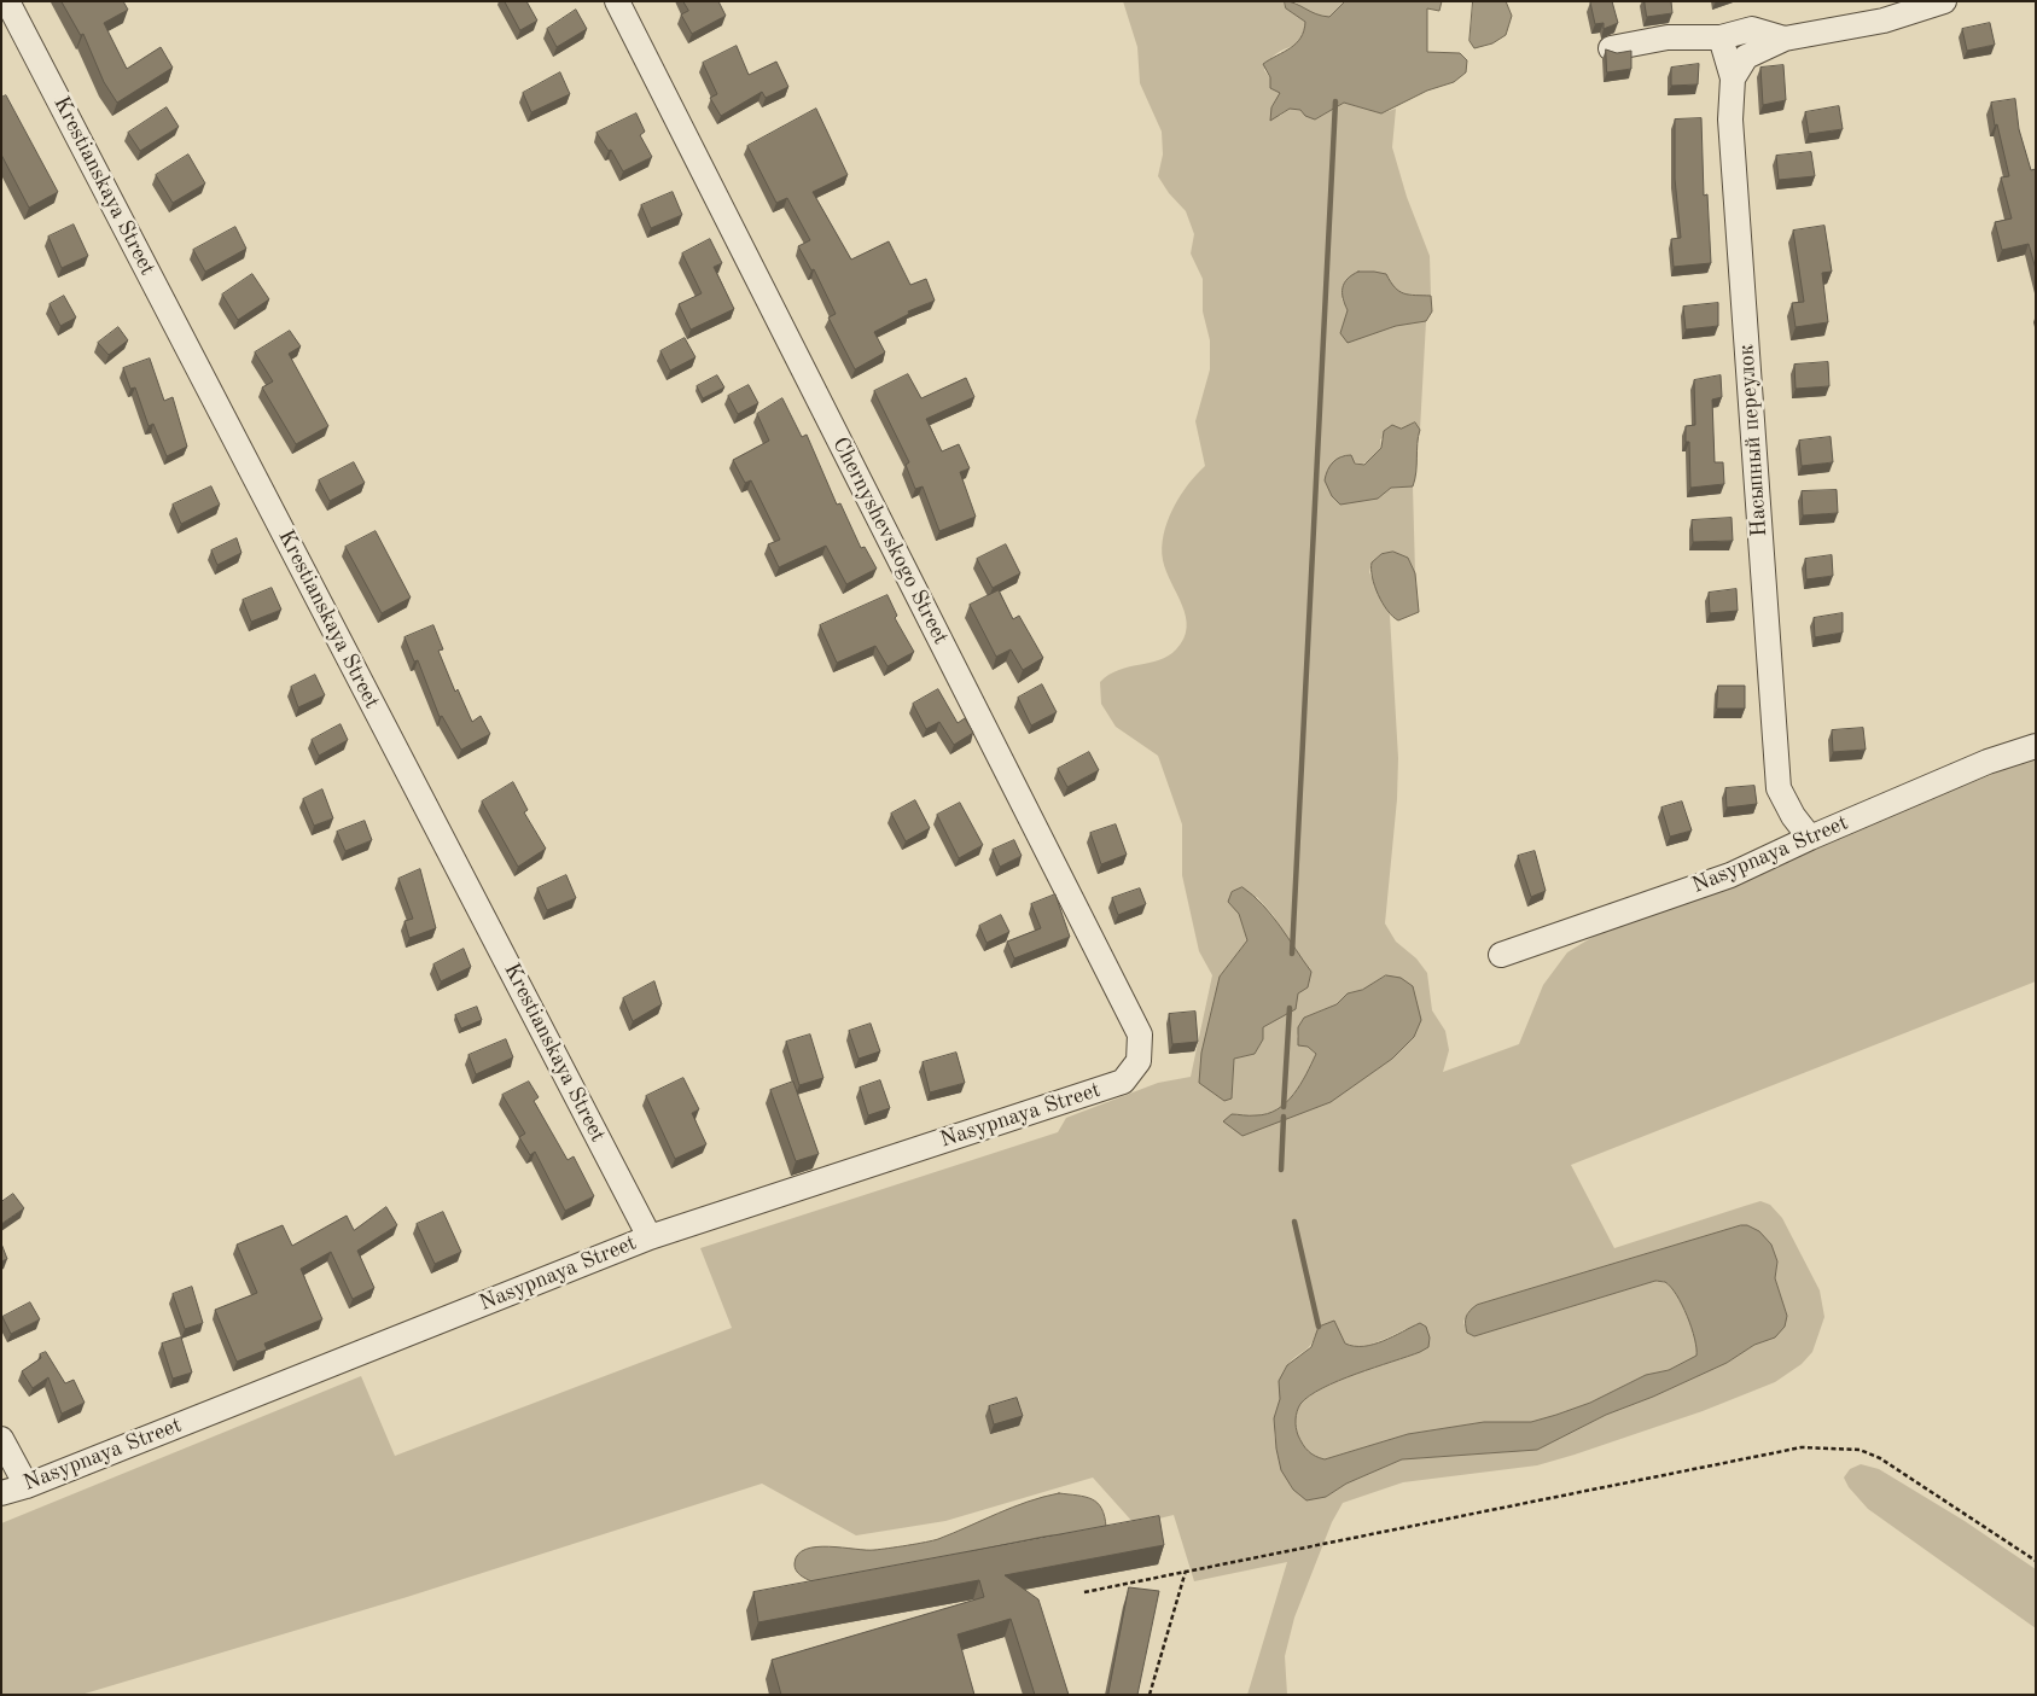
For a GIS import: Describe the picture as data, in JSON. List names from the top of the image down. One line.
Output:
{"streets":{"street":["Krestianskaya Street","Насыпный переулок","Chernyshevskogo Street","Nasypnaya Street"]},"crossings":[["Krestianskaya Street","Nasypnaya Street"],["Насыпный переулок","Nasypnaya Street"],["Chernyshevskogo Street","Nasypnaya Street"]]}
